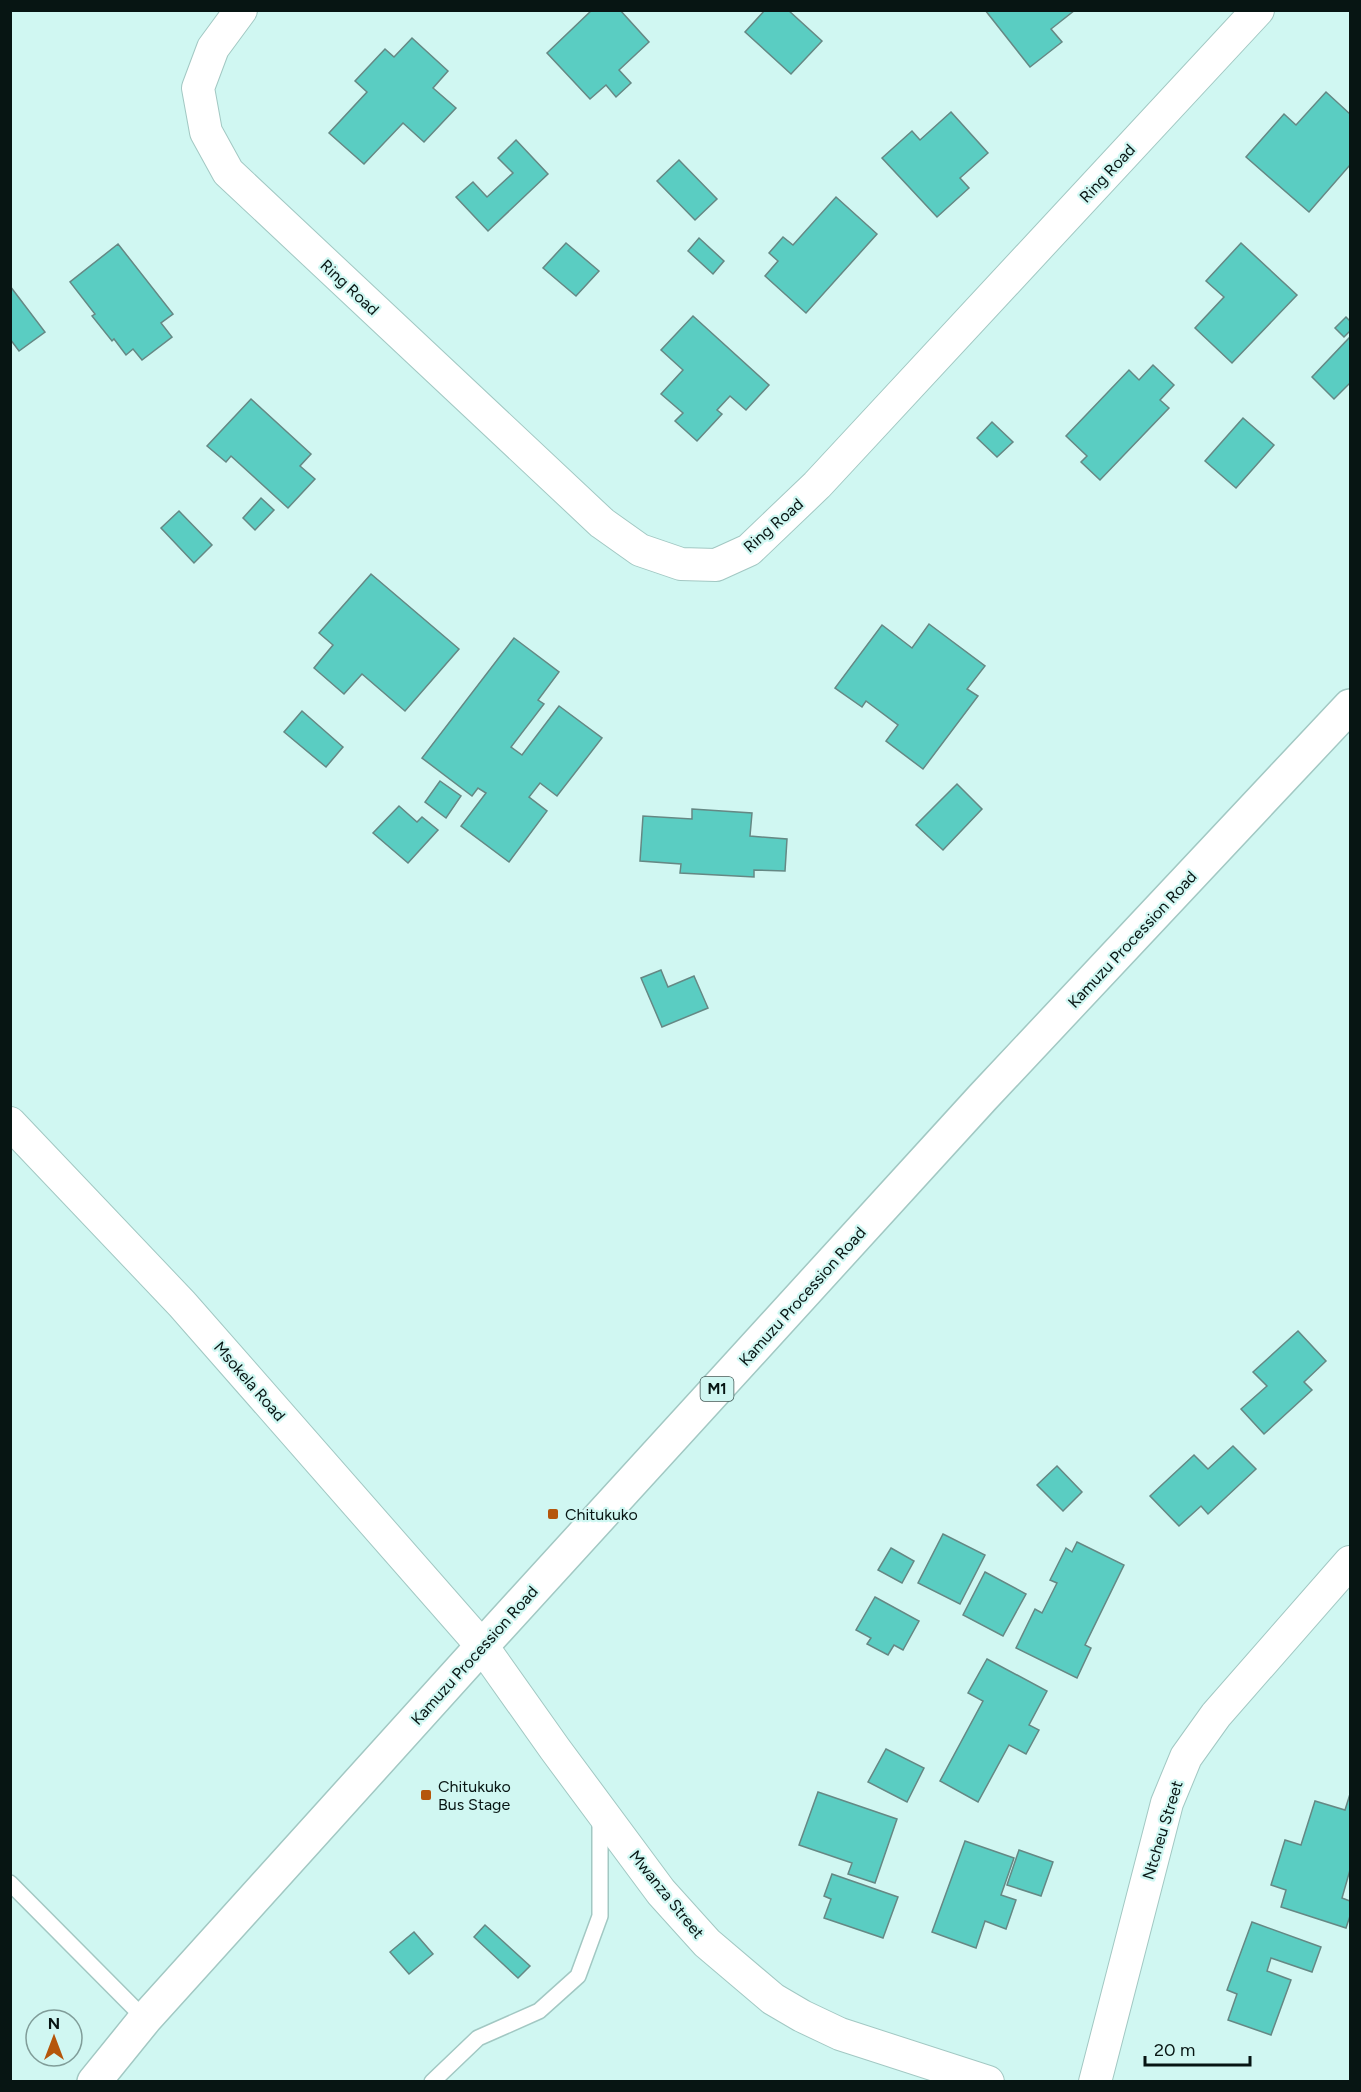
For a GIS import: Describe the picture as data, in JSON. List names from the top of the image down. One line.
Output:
{"streets":{"highway":["Kamuzu Procession Road","M1"],"street":["Ring Road","Msokela Road","Ntcheu Street","Mwanza Street"]},"crossings":[["Kamuzu Procession Road","Msokela Road"],["Kamuzu Procession Road","Mwanza Street"],["Msokela Road","Mwanza Street"]],"places":{"transit":["Chitukuko","Chitukuko Bus Stage"]},"scale_bar":"20 m","north":"top"}
